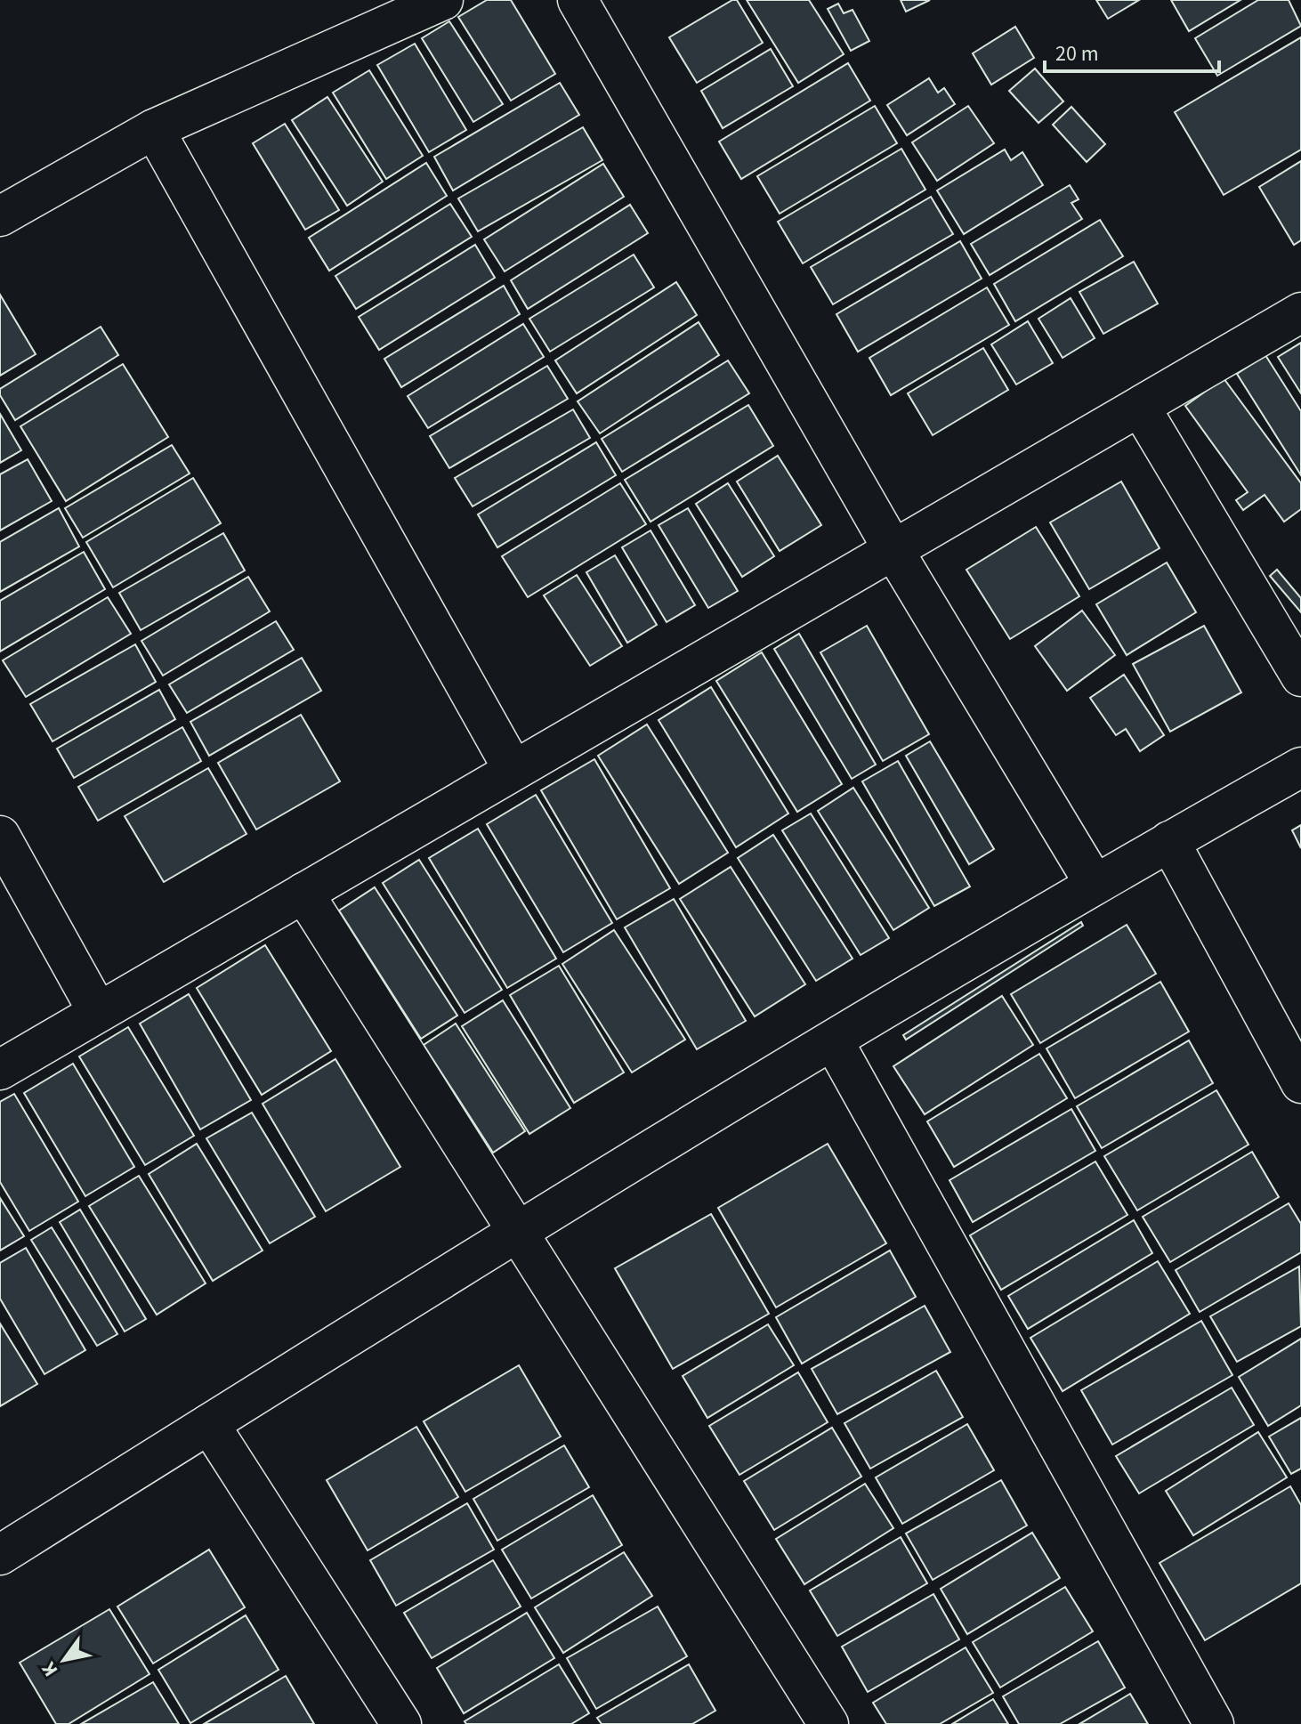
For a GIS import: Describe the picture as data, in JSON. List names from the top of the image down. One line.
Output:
{"scale_bar":"20 m","north":"bottom left"}
